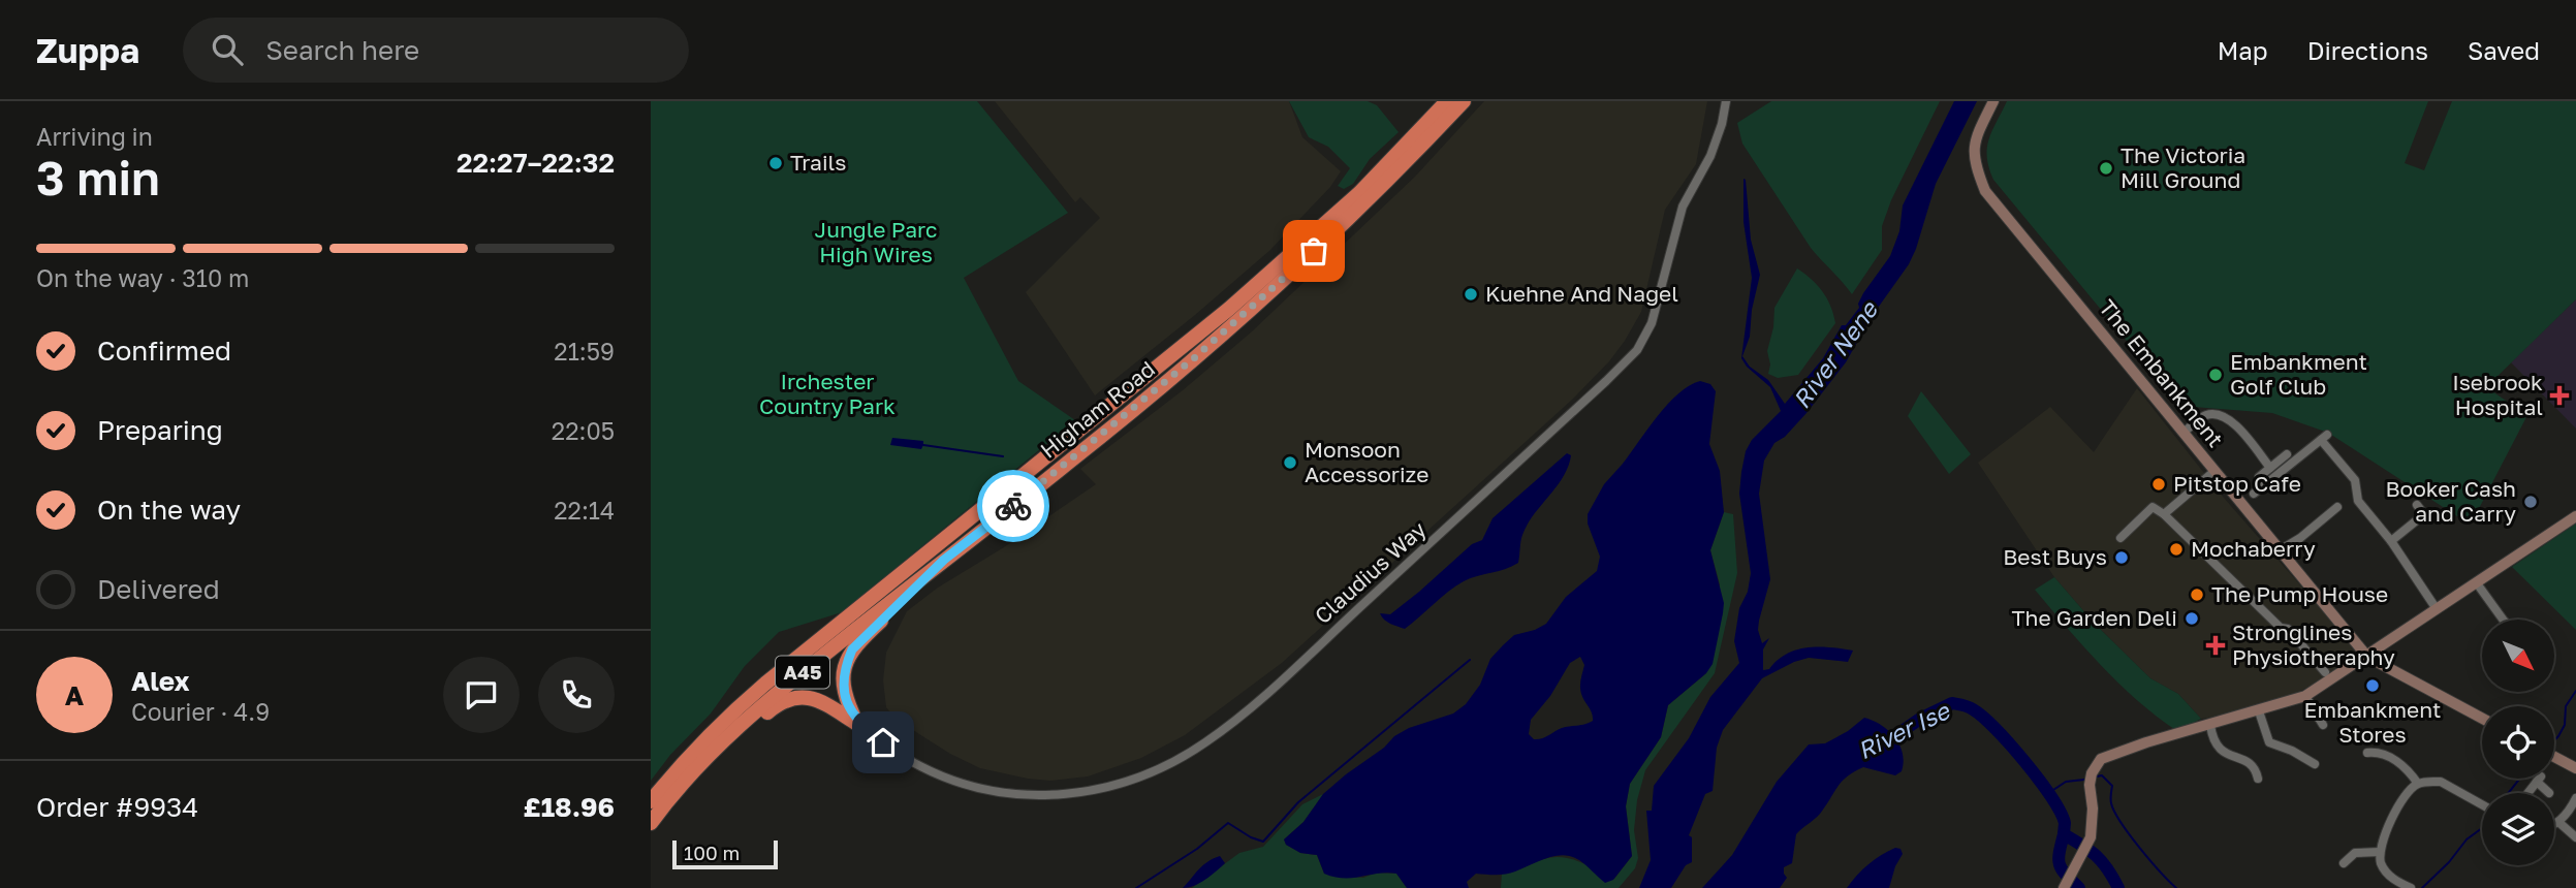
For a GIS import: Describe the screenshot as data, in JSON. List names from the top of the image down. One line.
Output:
{"streets":{"highway":["Higham Road","A45"],"main road":["The Embankment"],"street":["Claudius Way"]},"water":["River Nene","River Ise"],"parks":["Jungle Parc High Wires","Irchester Country Park"],"places":{"other":["Trails","The Victoria Mill Ground","Kuehne And Nagel","Embankment Golf Club","Monsoon Accessorize","Pitstop Cafe","Booker Cash and Carry","Mochaberry","Best Buys","The Pump House","The Garden Deli","Embankment Stores"],"health":["Isebrook Hospital","Stronglines Physiotheraphy"]},"scale_bar":"100 m","north":"bottom right","page":{"header":"Zuppa","search":"Search here","nav":["Map","Directions","Saved"],"heading":["3 min","Arriving in","22:27–22:32"],"panel":["Alex","Courier · 4.9","Order #9934","£18.96"],"bar":"On the way · 310 m","list":[["Confirmed","21:59"],["Preparing","22:05"],["On the way","22:14"],"Delivered"],"round":"A","scale":"100 m"}}
